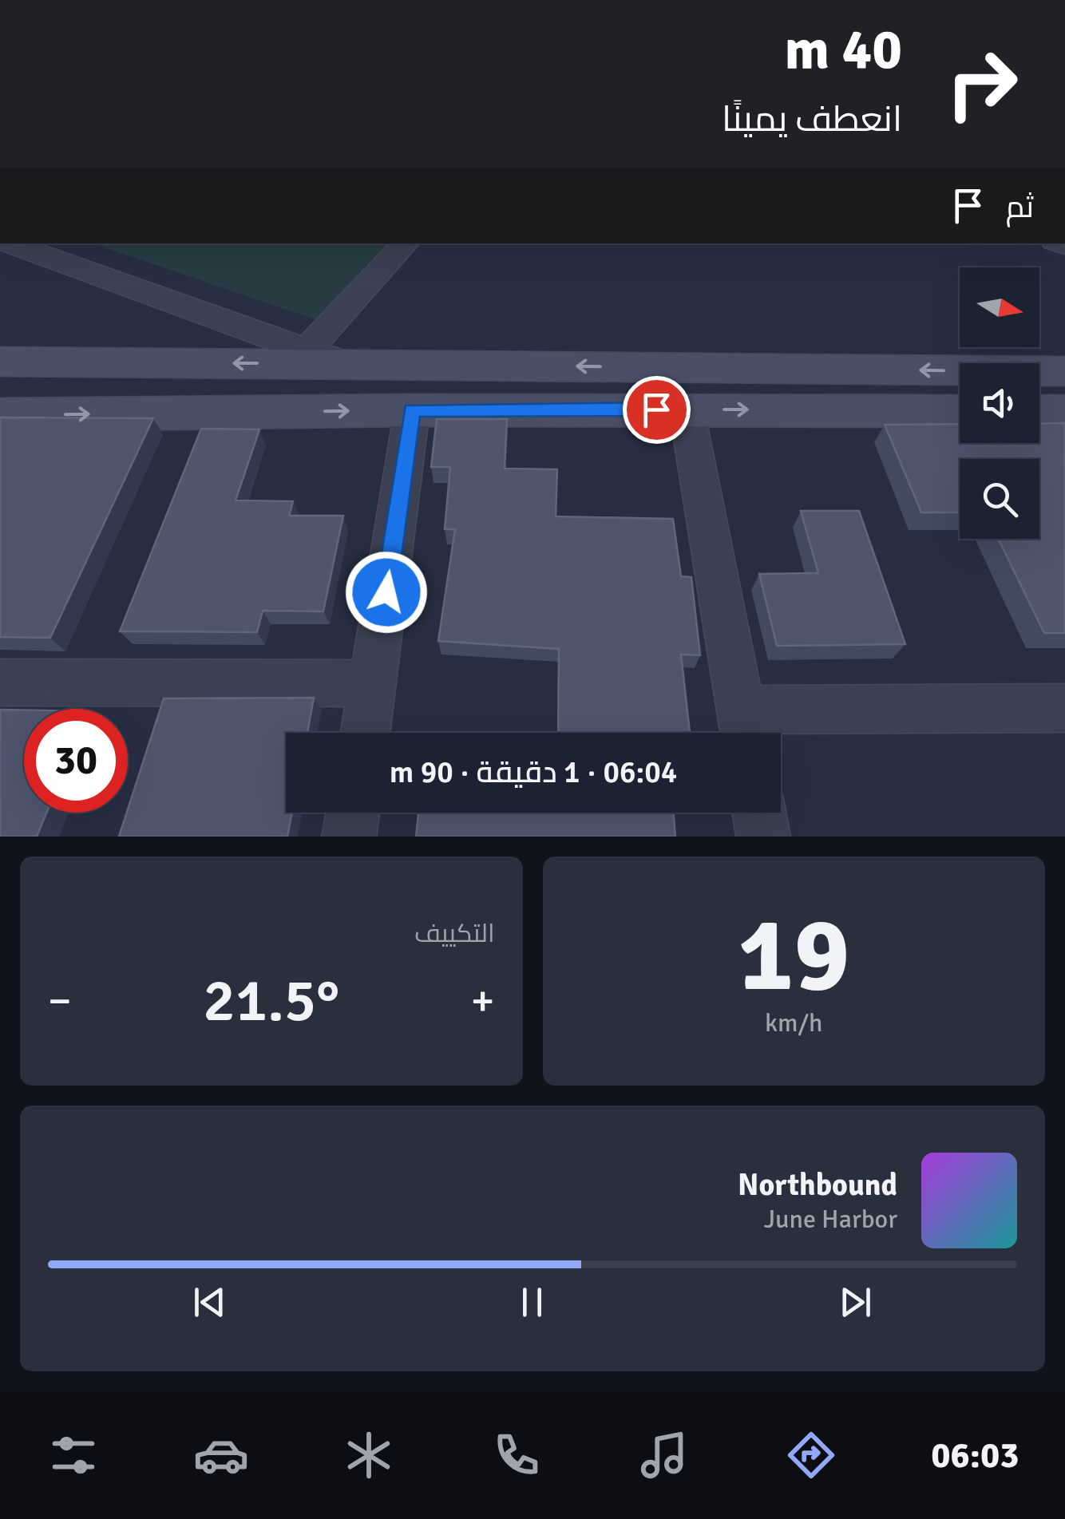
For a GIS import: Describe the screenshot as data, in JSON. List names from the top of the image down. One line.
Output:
{"north":"right","page":{"turn":["40 m","انعطف يمينًا"],"then":"ثم","limit":"30","trip":"06:04 · 1 دقيقة · 90 m","tile":[["19","km/h"],"التكييف"],"heat":["−","21.5°","+"],"song":["Northbound","June Harbor"],"tabs":"06:03"}}
